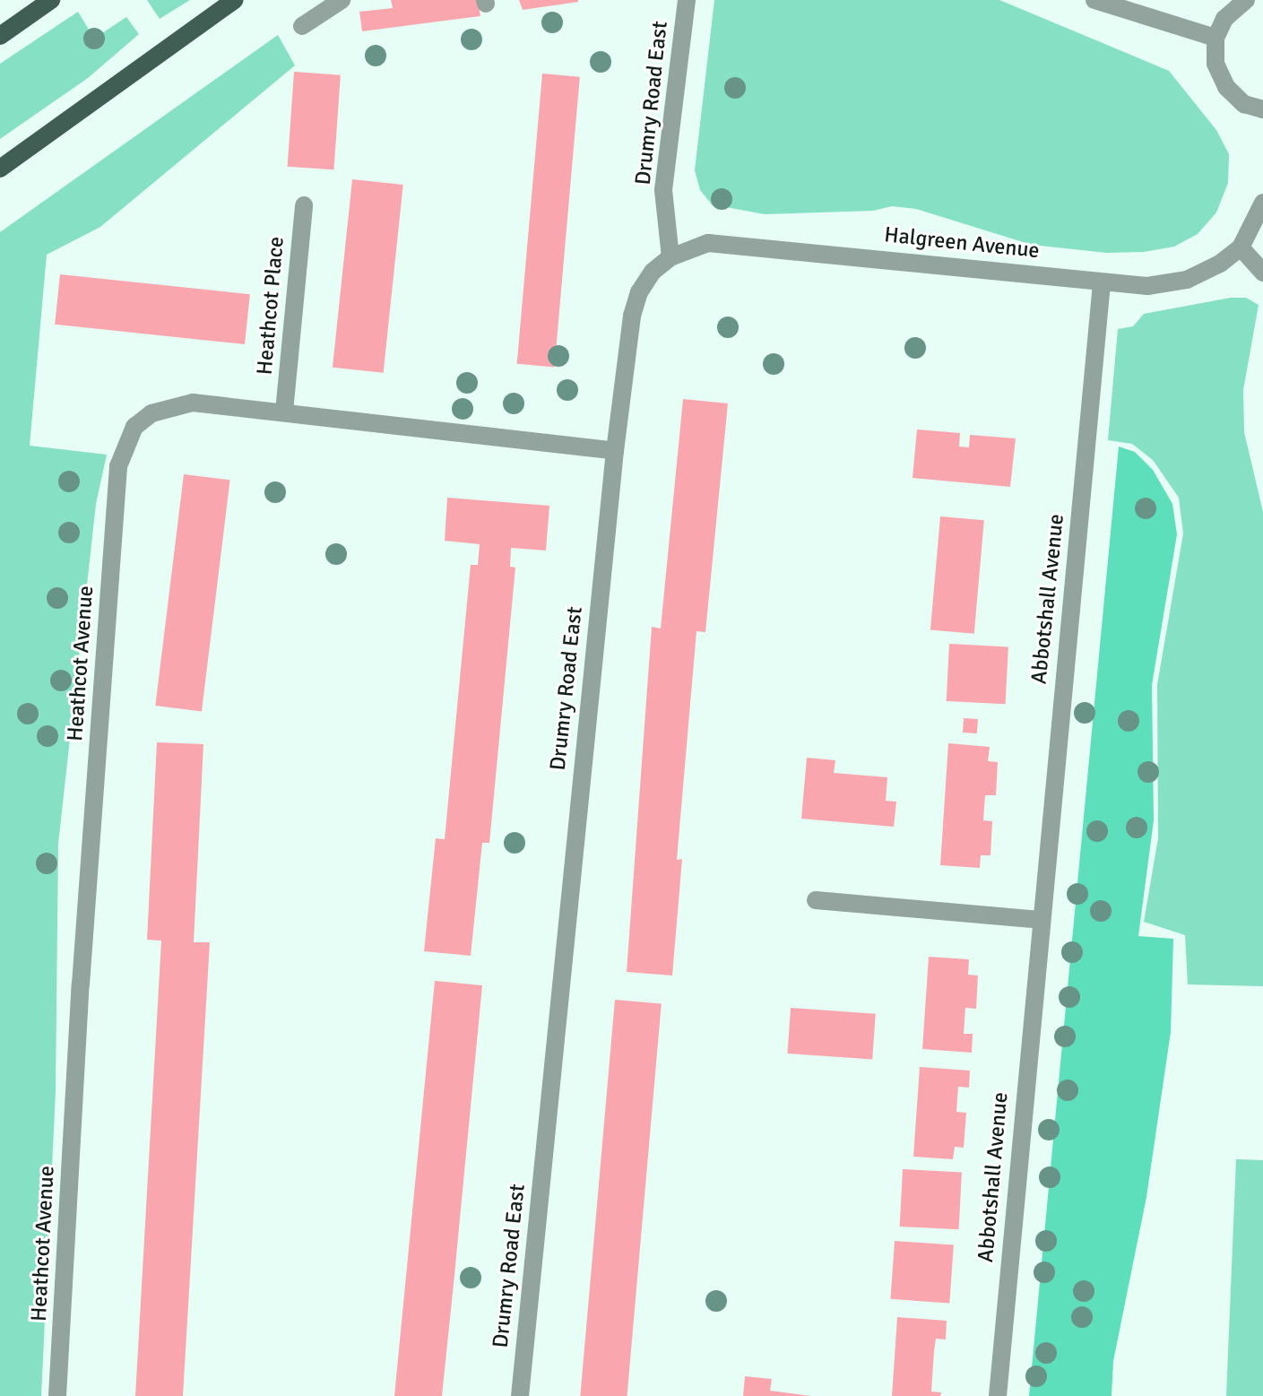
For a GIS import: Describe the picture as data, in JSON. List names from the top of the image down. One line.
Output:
{"streets":{"street":["Drumry Road East","Halgreen Avenue","Heathcot Place","Abbotshall Avenue","Heathcot Avenue"]},"crossings":[["Drumry Road East","Halgreen Avenue"],["Drumry Road East","Heathcot Avenue"],["Halgreen Avenue","Abbotshall Avenue"],["Heathcot Place","Heathcot Avenue"]]}
